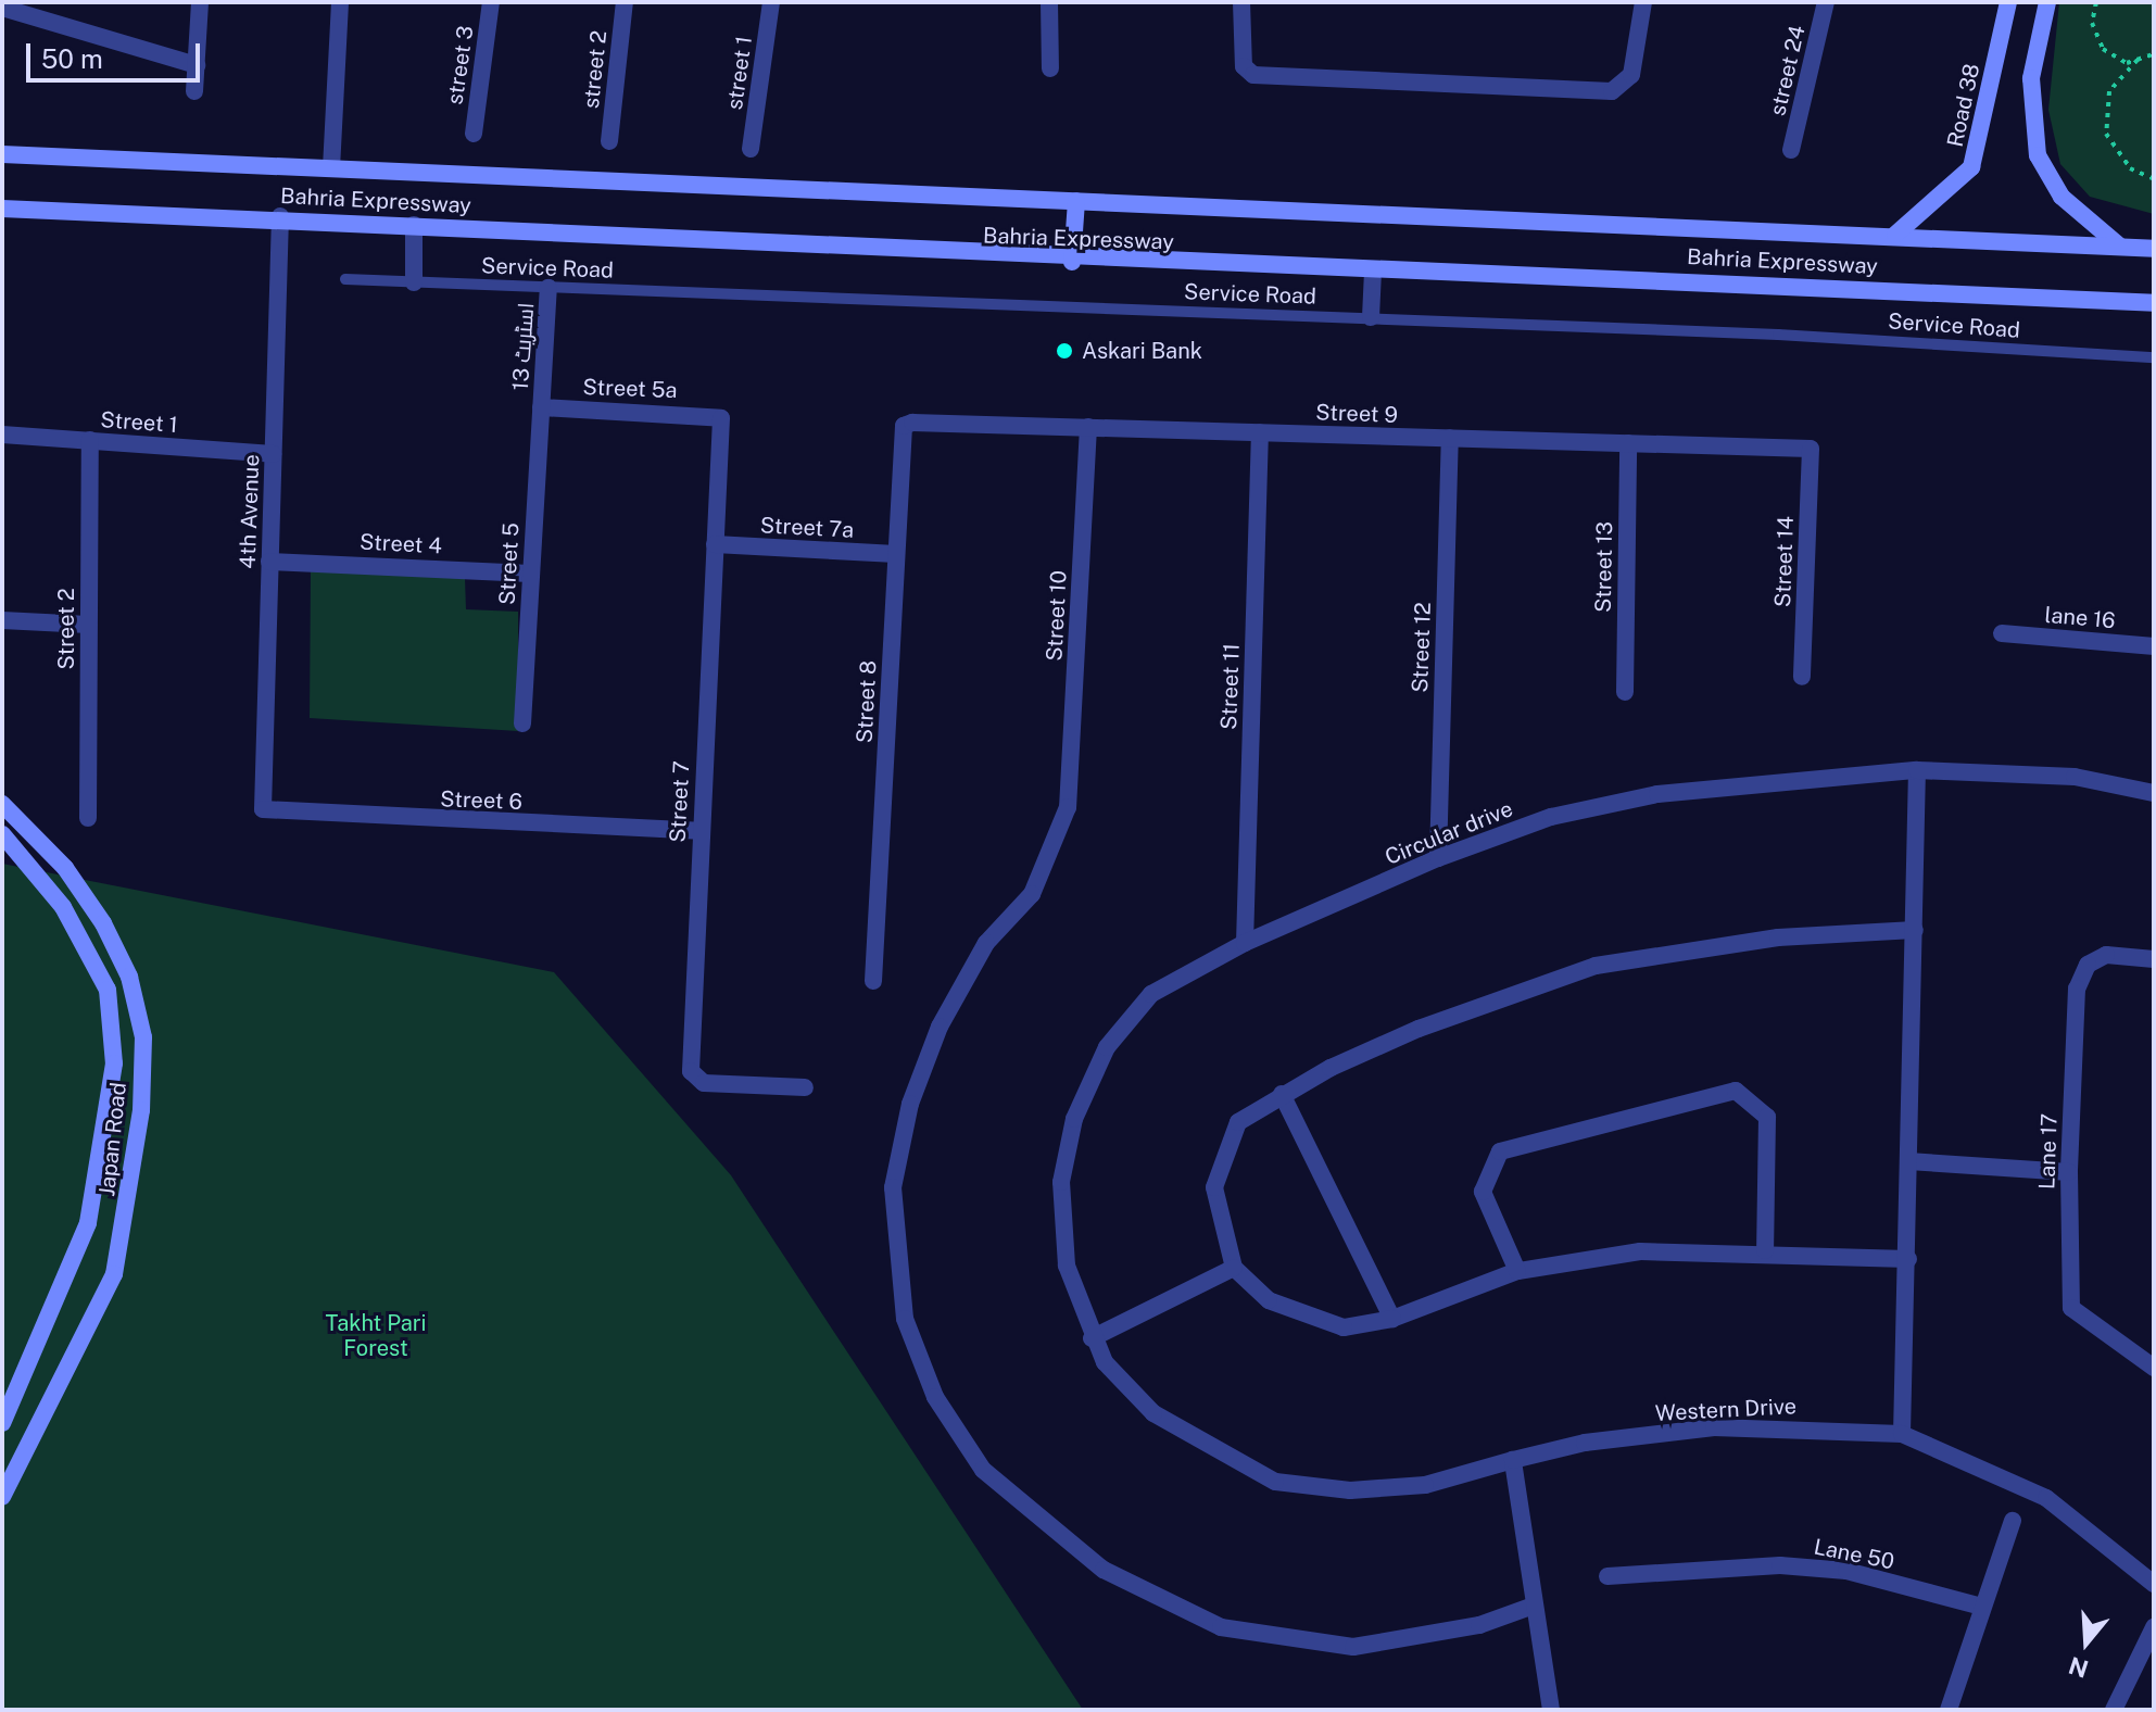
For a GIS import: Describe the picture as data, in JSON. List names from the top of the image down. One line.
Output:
{"streets":{"main road":["Road 38","Bahria Expressway","Japan Road"],"street":["street 3","street 2","street 24","street 1","اسٹریٹ 13","Street 5a","Street 9","Street 1","4th Avenue","Street 7a","Street 4","Street 14","Street 5","Street 13","Street 10","lane 16","Street 2","Street 12","Street 11","Street 8","Street 6","Street 7","Circular drive","Lane 17","Western Drive","Lane 50"],"lane":["Service Road"]},"crossings":[["Road 38","Bahria Expressway"],["Bahria Expressway","4th Avenue"],["Service Road","اسٹریٹ 13"],["اسٹریٹ 13","Street 5a"],["اسٹریٹ 13","Street 5"],["Street 5a","Street 5"],["Street 5a","Street 7"],["Street 9","Street 14"],["Street 9","Street 13"],["Street 9","Street 10"],["Street 9","Street 12"],["Street 9","Street 11"],["Street 9","Street 8"],["Street 1","4th Avenue"],["Street 1","Street 2"],["4th Avenue","Street 4"],["4th Avenue","Street 6"],["Street 7a","Street 8"],["Street 7a","Street 7"],["Street 4","Street 5"],["Street 12","Circular drive"],["Street 11","Circular drive"],["Street 6","Street 7"],["Circular drive","Western Drive"]],"parks":["Takht Pari Forest"],"places":["Askari Bank"],"scale_bar":"50 m","north":"bottom"}
